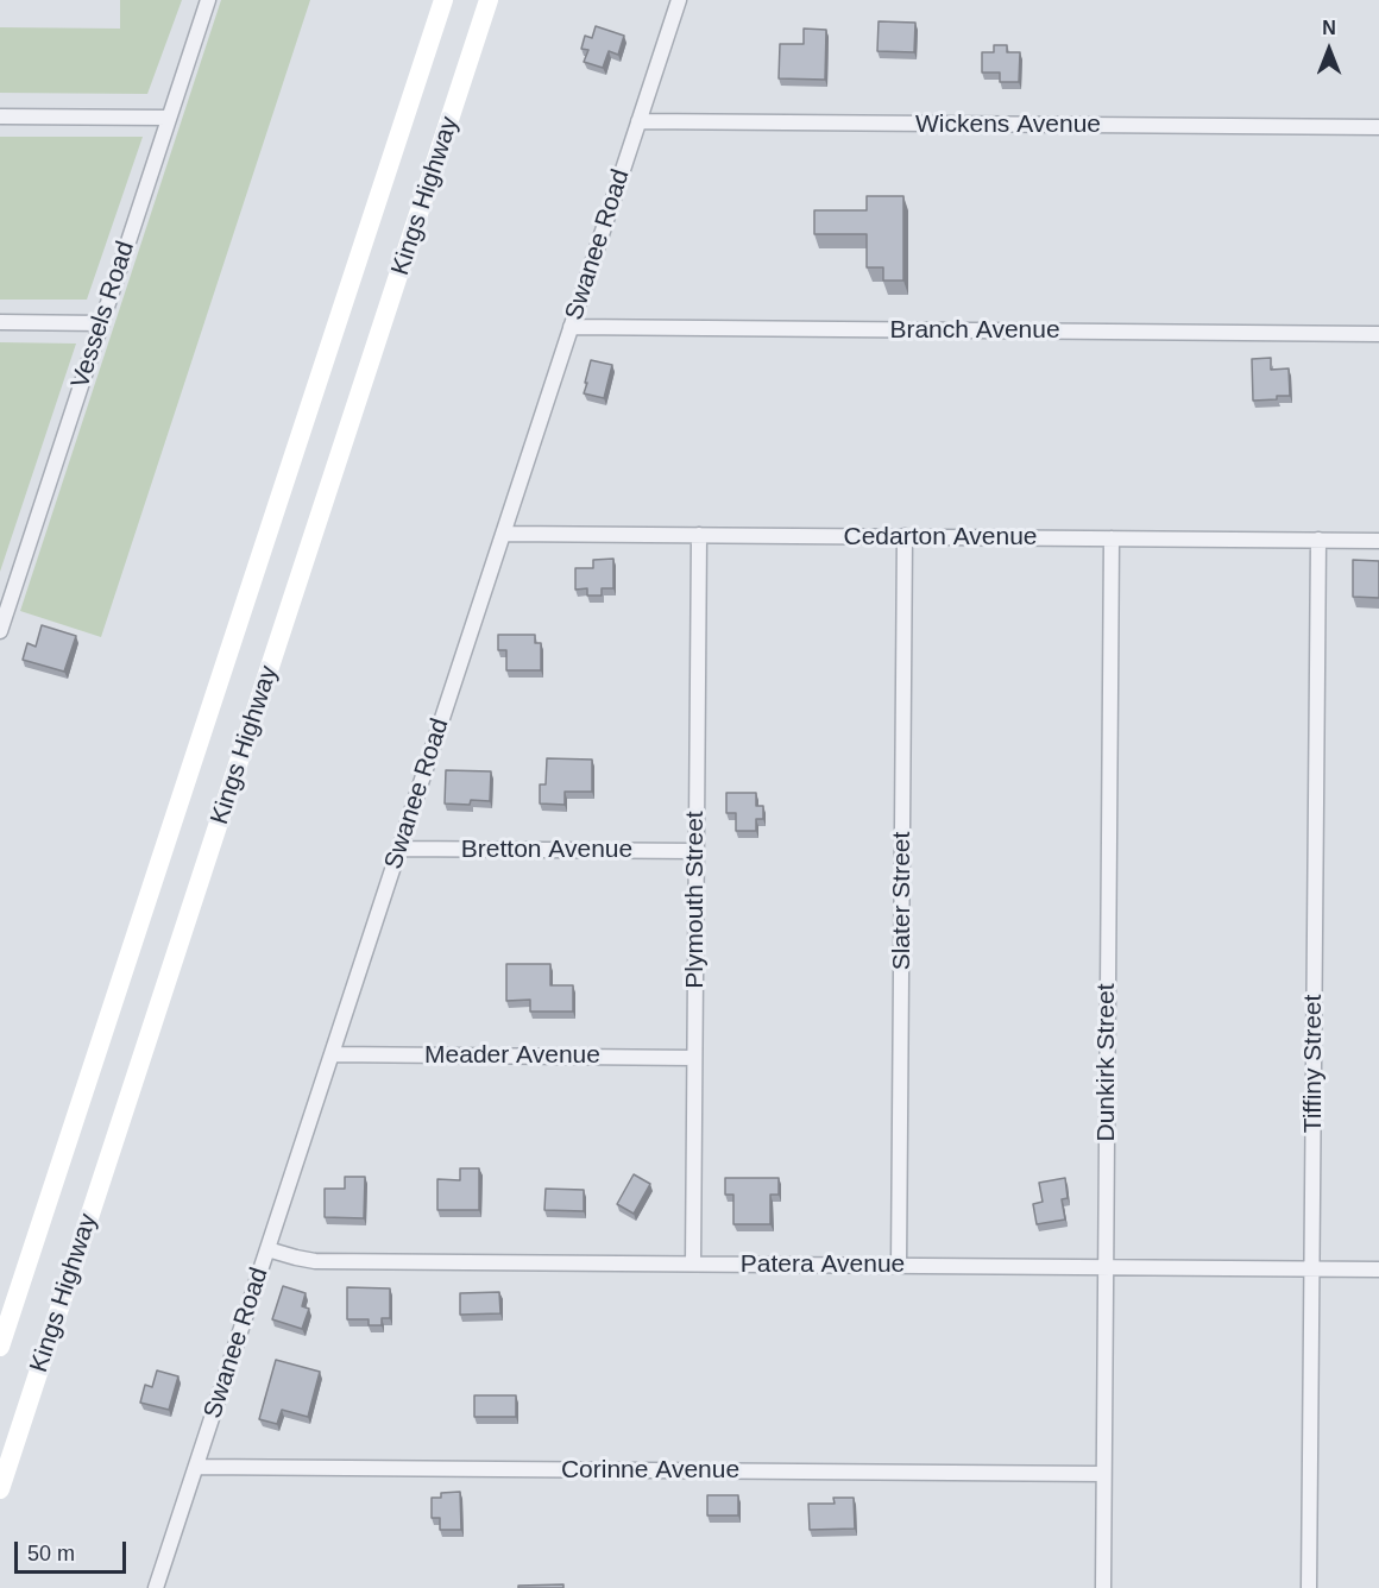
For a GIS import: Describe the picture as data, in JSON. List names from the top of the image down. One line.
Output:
{"streets":{"main road":["Kings Highway"],"street":["Wickens Avenue","Swanee Road","Vessels Road","Branch Avenue","Cedarton Avenue","Bretton Avenue","Plymouth Street","Slater Street","Meader Avenue","Dunkirk Street","Tiffiny Street","Patera Avenue","Corinne Avenue"]},"crossings":[["Wickens Avenue","Swanee Road"],["Swanee Road","Branch Avenue"],["Swanee Road","Cedarton Avenue"],["Swanee Road","Bretton Avenue"],["Swanee Road","Meader Avenue"],["Swanee Road","Patera Avenue"],["Swanee Road","Corinne Avenue"],["Cedarton Avenue","Plymouth Street"],["Cedarton Avenue","Slater Street"],["Cedarton Avenue","Dunkirk Street"],["Cedarton Avenue","Tiffiny Street"],["Bretton Avenue","Plymouth Street"],["Plymouth Street","Meader Avenue"],["Plymouth Street","Patera Avenue"],["Slater Street","Patera Avenue"],["Dunkirk Street","Patera Avenue"],["Dunkirk Street","Corinne Avenue"],["Tiffiny Street","Patera Avenue"]],"scale_bar":"50 m","north":"top"}
